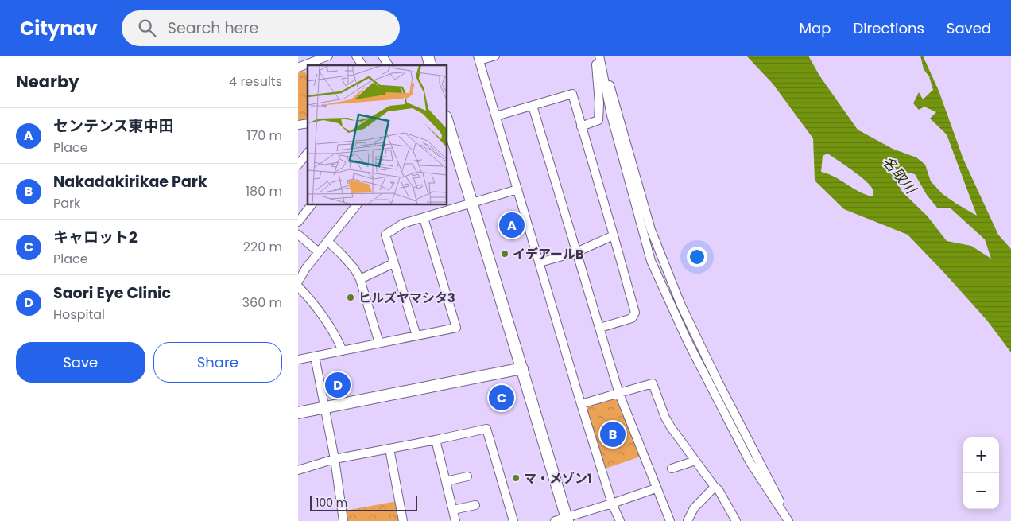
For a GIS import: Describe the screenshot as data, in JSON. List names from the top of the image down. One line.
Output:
{"water":["名取川"],"places":["イデアールB","ヒルズヤマシタ3","マ・メゾン1"],"scale_bar":"100 m","page":{"header":"Citynav","search":"Search here","nav":["Map","Directions","Saved"],"heading":["Nearby","4 results"],"list":[{"mark":"A","name":"センテンス東中田","note":"Place","value":"170 m"},{"mark":"B","name":"Nakadakirikae Park","note":"Park","value":"180 m"},{"mark":"C","name":"キャロット2","note":"Place","value":"220 m"},{"mark":"D","name":"Saori Eye Clinic","note":"Hospital","value":"360 m"}],"pins":["A","D","C","B"],"buttons":["Save","Share"],"map_buttons":["+","−"],"scale":"100 m"}}
